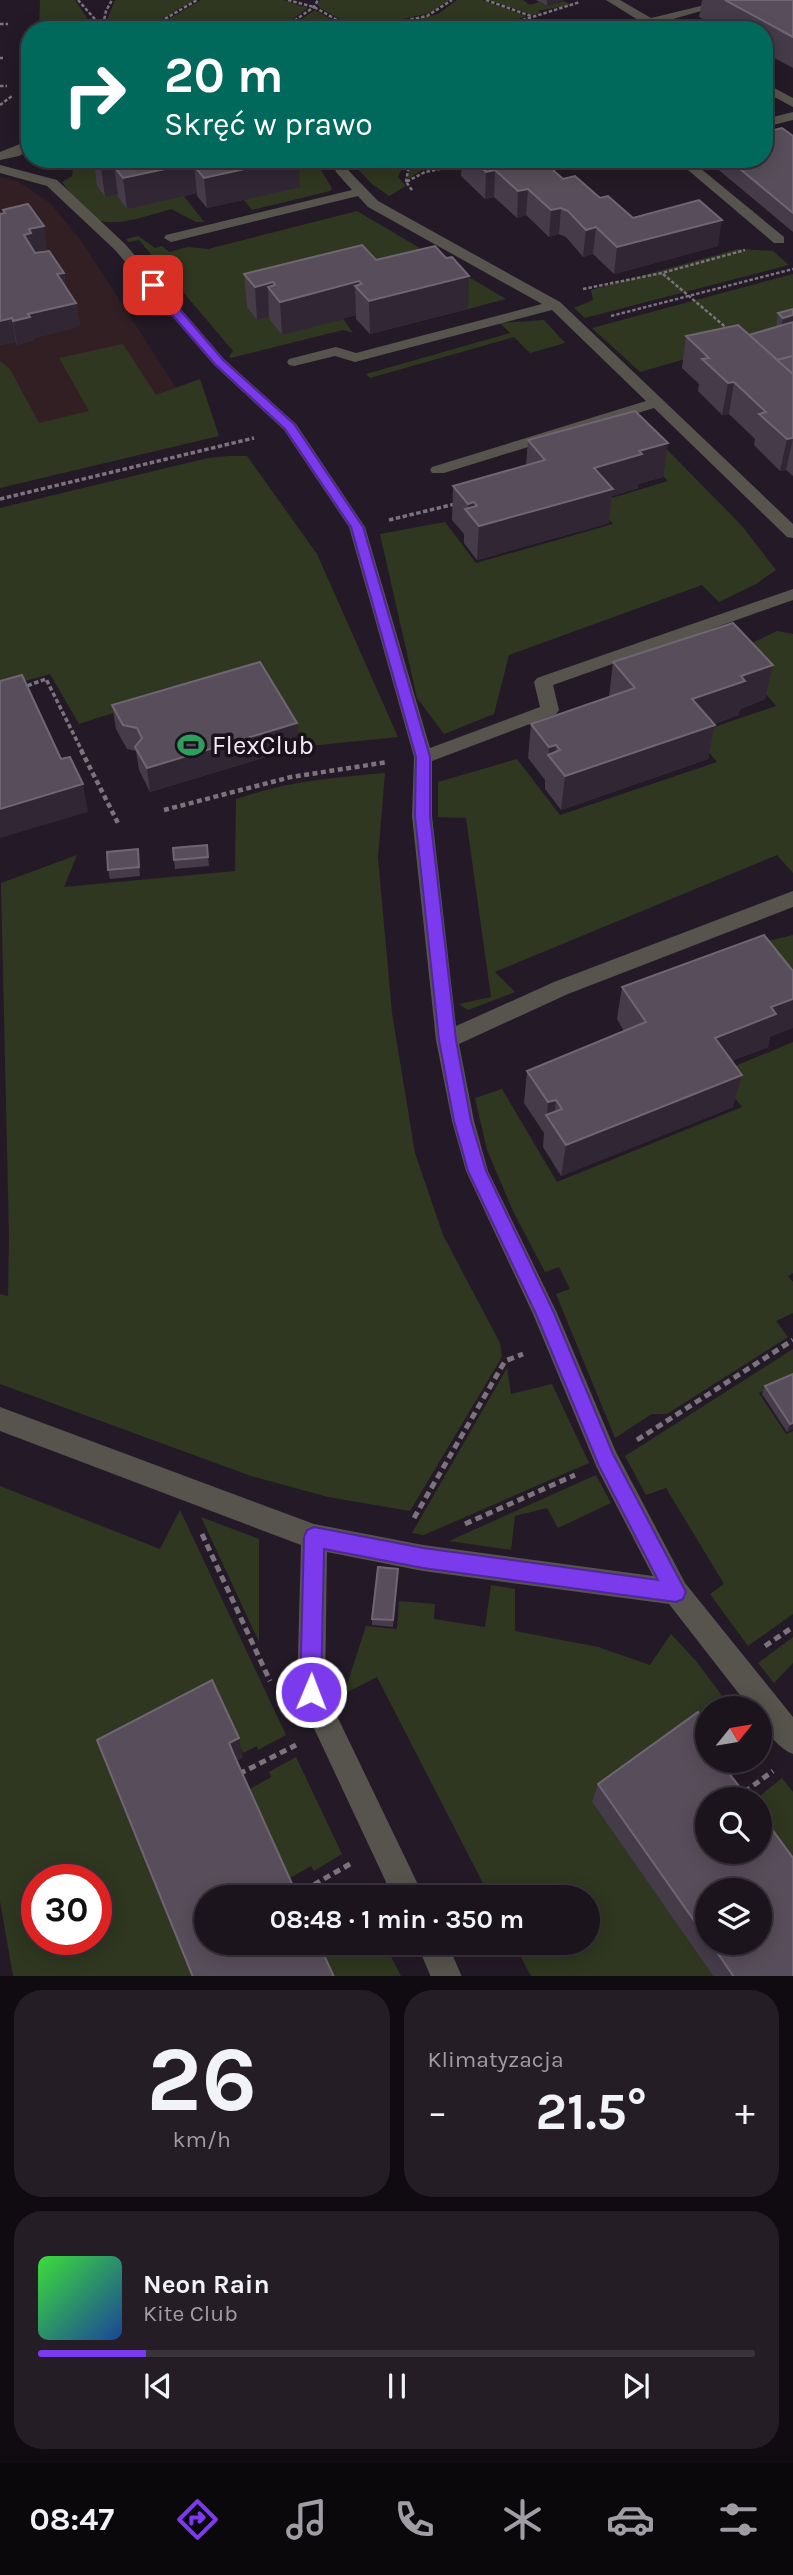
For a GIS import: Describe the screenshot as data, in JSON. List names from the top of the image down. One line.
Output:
{"places":{"sports":["FlexClub"]},"north":"top right","page":{"turn":["20 m","Skręć w prawo"],"limit":"30","trip":"08:48 · 1 min · 350 m","tile":[["26","km/h"],"Klimatyzacja"],"heat":["−","21.5°","+"],"song":["Neon Rain","Kite Club"],"tabs":"08:47"}}
